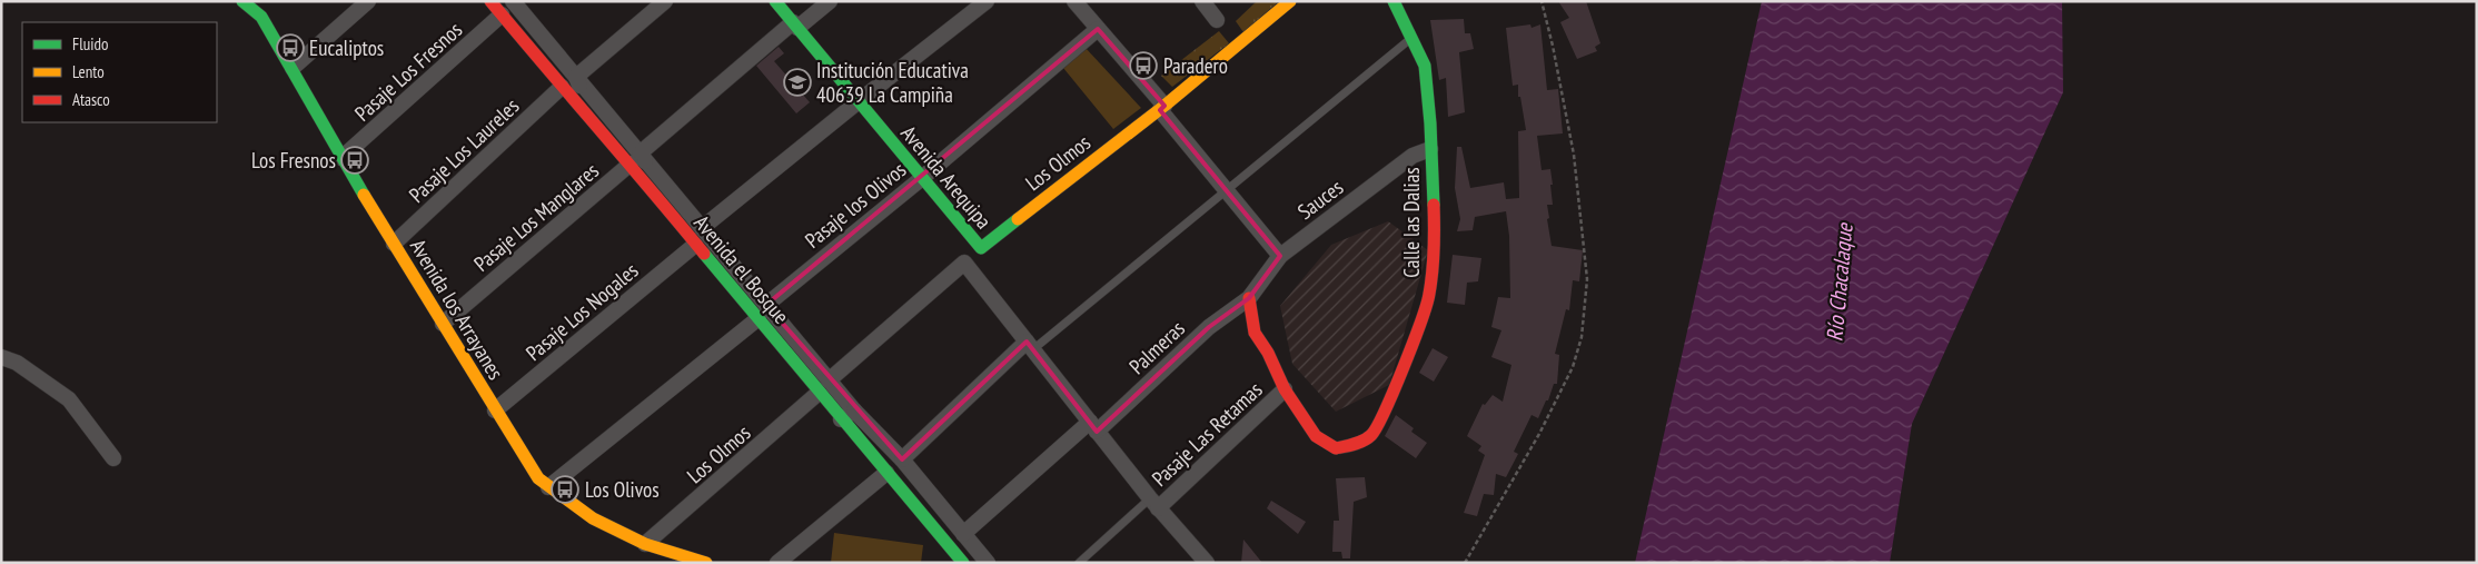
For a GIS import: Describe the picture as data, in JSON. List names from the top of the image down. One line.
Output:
{"streets":{"street":["Pasaje Los Fresnos","Pasaje Los Laureles","Los Olmos","Avenida Arequipa","Sauces","Pasaje los Olivos","Pasaje Los Manglares","Calle las Dalias","Avenida el Bosque","Avenida los Arrayanes","Pasaje Los Nogales","Palmeras","Pasaje Las Retamas"]},"crossings":[["Pasaje Los Fresnos","Avenida los Arrayanes"],["Pasaje Los Laureles","Avenida los Arrayanes"],["Los Olmos","Avenida Arequipa"],["Los Olmos","Avenida el Bosque"],["Los Olmos","Avenida los Arrayanes"],["Avenida Arequipa","Pasaje los Olivos"],["Avenida Arequipa","Pasaje Los Manglares"],["Sauces","Calle las Dalias"],["Sauces","Palmeras"],["Pasaje los Olivos","Avenida el Bosque"],["Pasaje los Olivos","Avenida los Arrayanes"],["Pasaje Los Manglares","Avenida los Arrayanes"],["Calle las Dalias","Pasaje Las Retamas"],["Avenida el Bosque","Pasaje Los Nogales"],["Avenida los Arrayanes","Pasaje Los Nogales"]],"water":["Río Chacalaque"],"places":{"bus stop":["Eucaliptos","Paradero","Los Fresnos","Los Olivos"],"school or university":["Institución Educativa 40639 La Campiña"]},"legend":["Fluido","Lento","Atasco"]}
